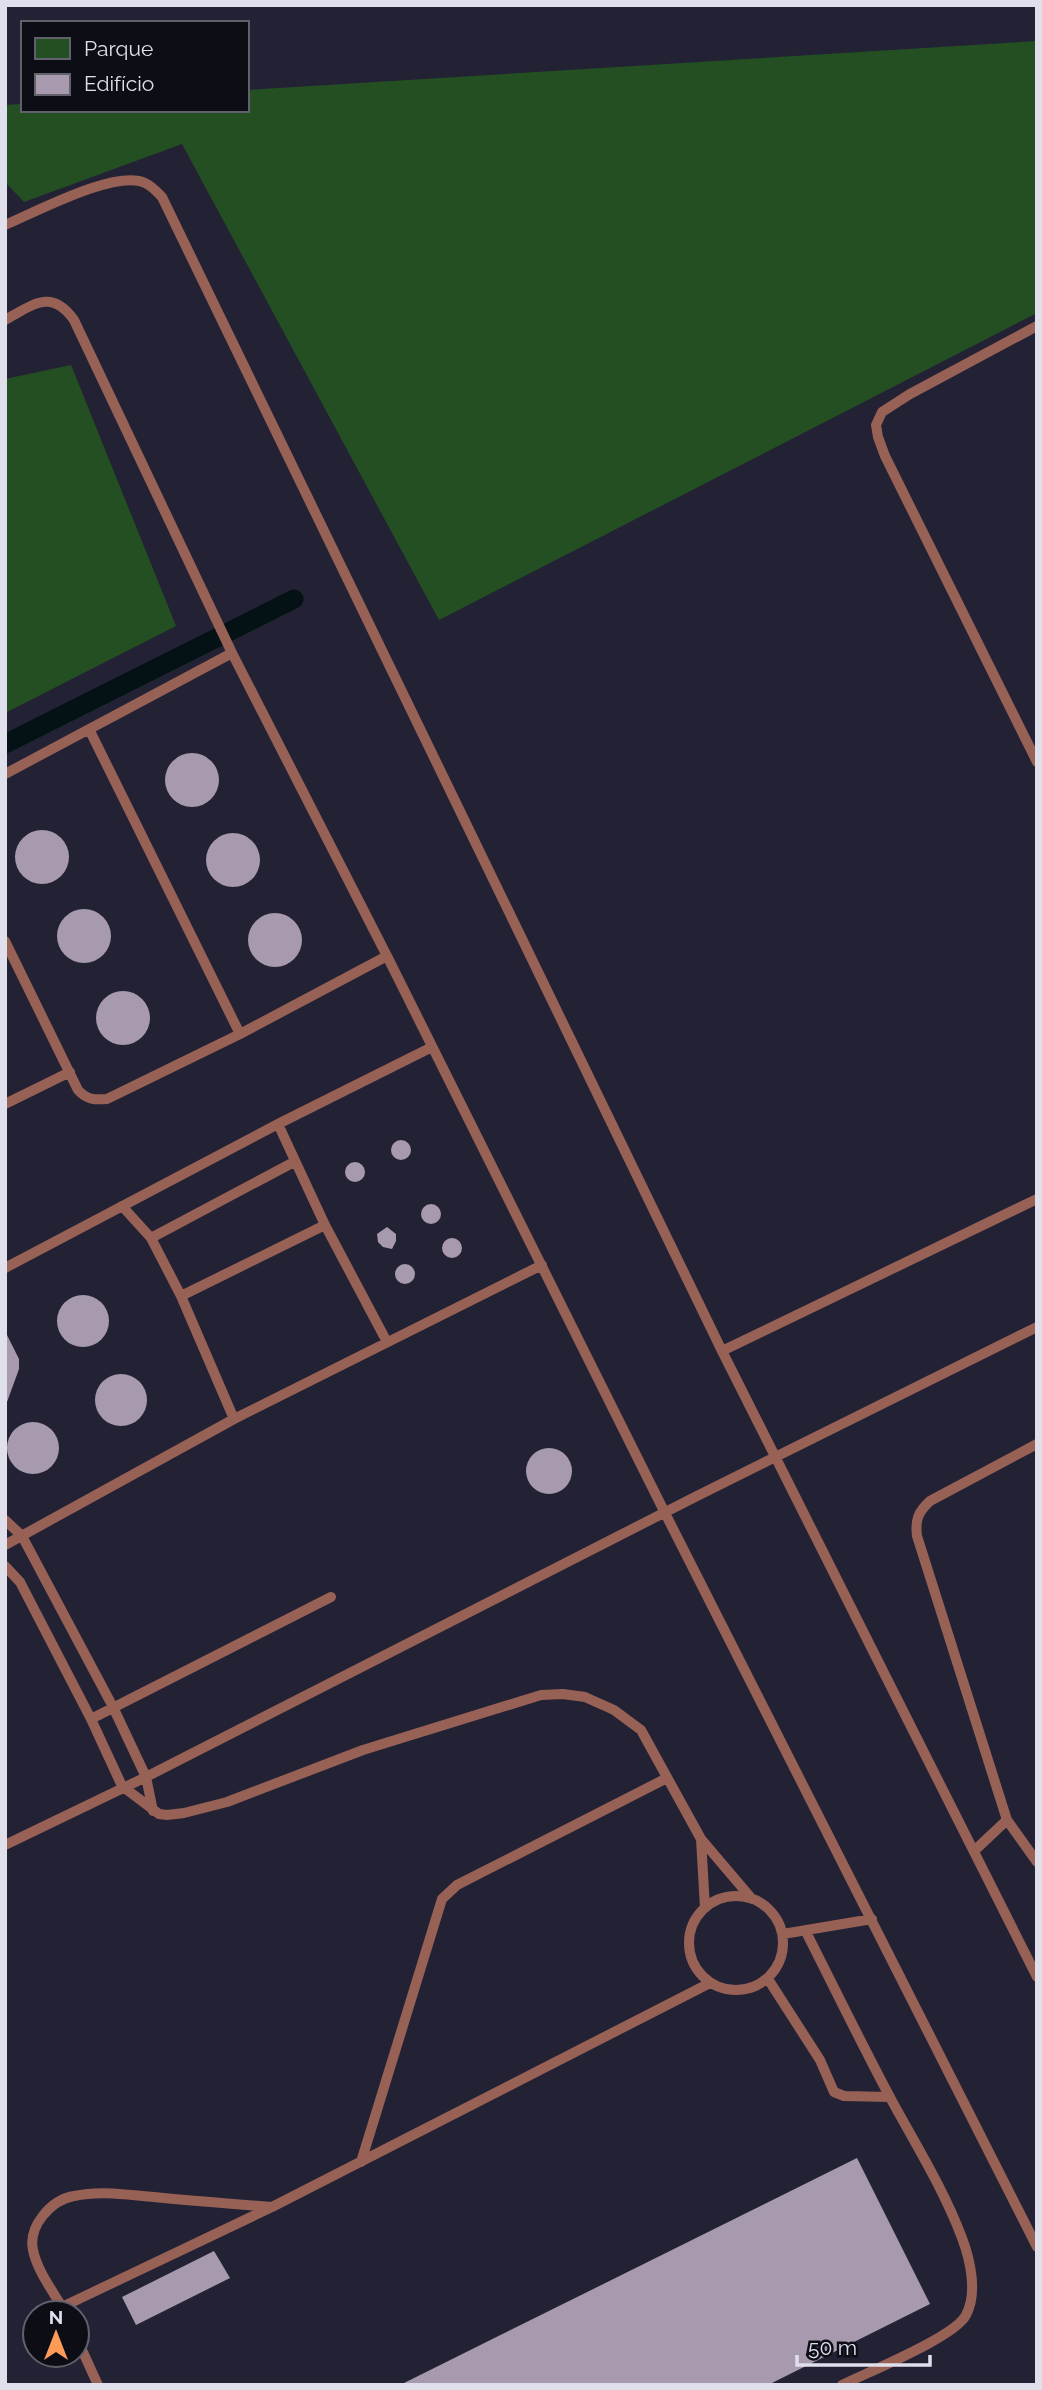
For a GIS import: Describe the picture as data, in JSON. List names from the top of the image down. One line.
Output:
{"legend":["Parque","Edifício"],"scale_bar":"50 m","north":"top"}
